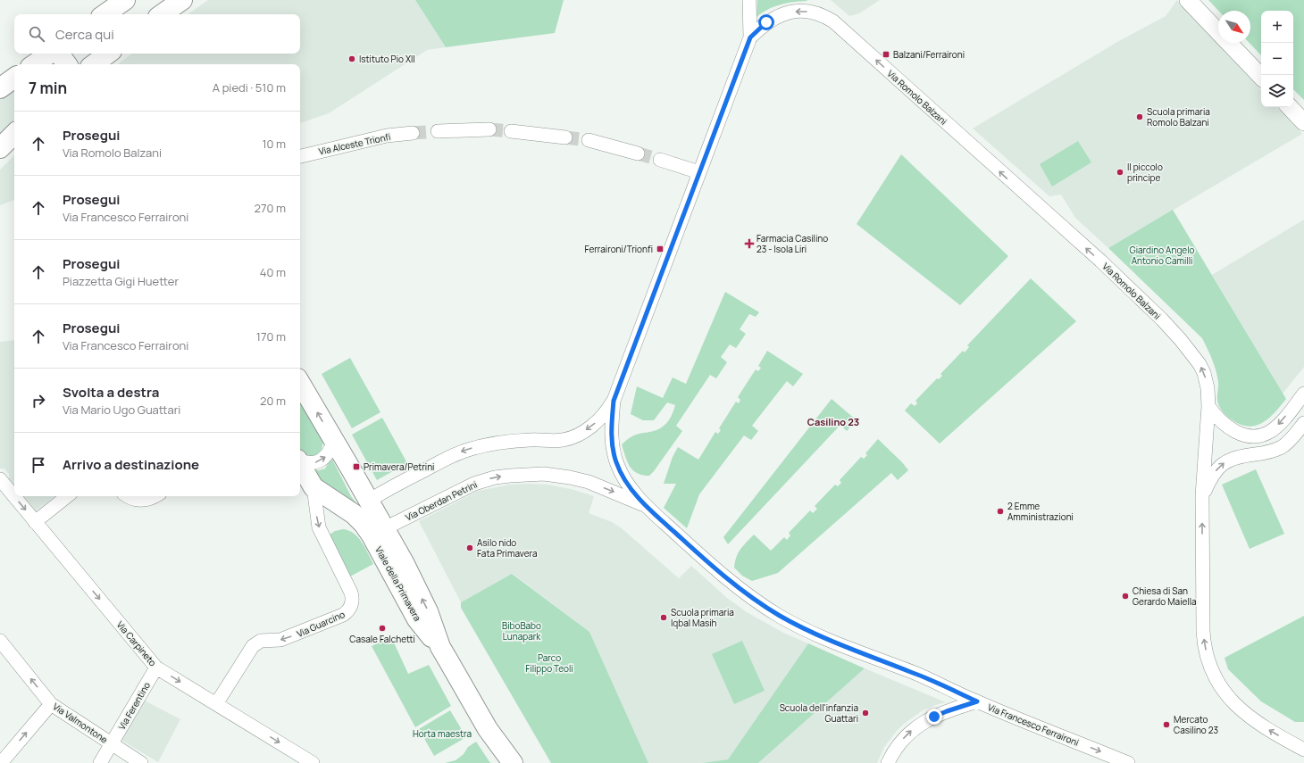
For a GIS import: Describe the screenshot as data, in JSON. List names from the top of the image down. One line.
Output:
{"streets":{"main road":["Viale della Primavera"],"street":["Via Romolo Balzani","Via Alceste Trionfi","Via Oberdan Petrini","Via Guarcino","Via Carpineto","Via Ferentino","Via Valmontone","Via Francesco Ferraironi"]},"crossings":[["Via Oberdan Petrini","Viale della Primavera"],["Via Oberdan Petrini","Via Francesco Ferraironi"],["Viale della Primavera","Via Guarcino"],["Via Guarcino","Via Carpineto"],["Via Carpineto","Via Ferentino"],["Via Ferentino","Via Valmontone"]],"one_way":["Via Romolo Balzani","Via Carpineto","Via Valmontone"],"districts":["Casilino 23"],"parks":["Giardino Angelo Antonio Camilli","BiboBabo Lunapark","Parco Filippo Teoli","Horta maestra"],"places":{"transit":["Balzani/Ferraironi","Ferraironi/Trionfi","Primavera/Petrini"],"other":["Istituto Pio XII","Scuola primaria Romolo Balzani","Il piccolo principe","2 Emme Amministrazioni","Asilo nido Fata Primavera","Chiesa di San Gerardo Maiella","Scuola primaria Iqbal Masih","Casale Falchetti","Scuola dell'infanzia Guattari","Mercato Casilino 23"],"health":["Farmacia Casilino 23 - Isola Liri"]},"north":"bottom right","page":{"map_buttons":["+","−"],"search":"Cerca qui","heading":["7 min","A piedi · 510 m"],"list":[["Prosegui","Via Romolo Balzani","10 m"],["Prosegui","Via Francesco Ferraironi","270 m"],["Prosegui","Piazzetta Gigi Huetter","40 m"],["Prosegui","Via Francesco Ferraironi","170 m"],["Svolta a destra","Via Mario Ugo Guattari","20 m"],"Arrivo a destinazione"]}}
